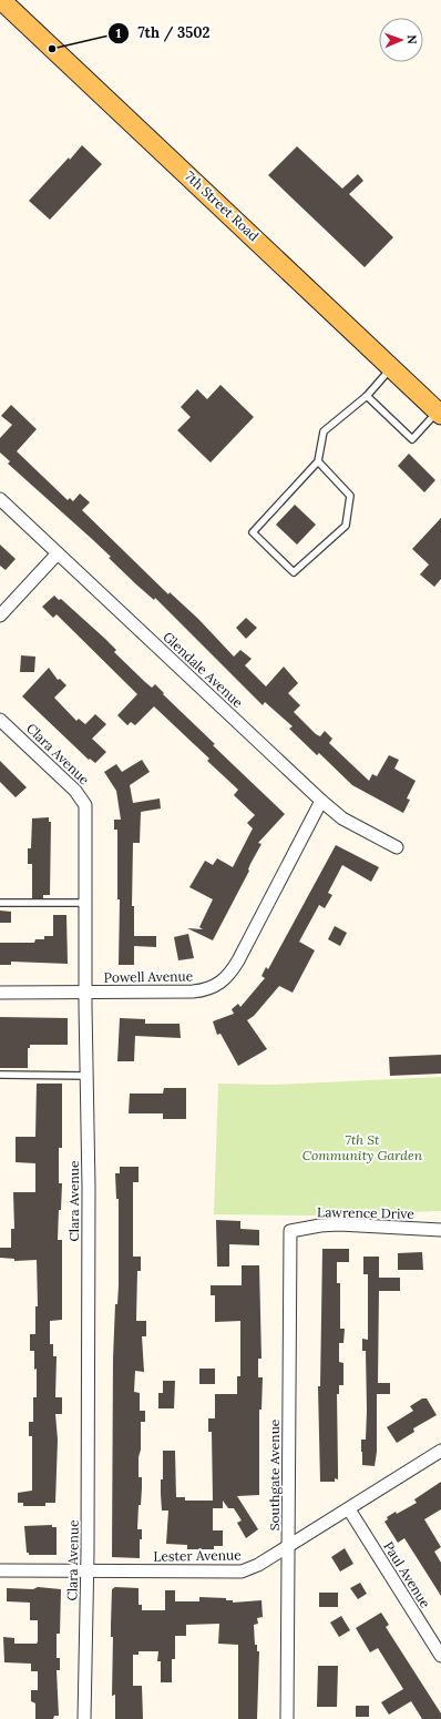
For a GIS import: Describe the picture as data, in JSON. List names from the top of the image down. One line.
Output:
{"streets":{"main road":["7th Street Road"],"street":["Glendale Avenue","Clara Avenue","Powell Avenue","Lawrence Drive","Southgate Avenue","Lester Avenue","Paul Avenue"]},"crossings":[["Glendale Avenue","Powell Avenue"],["Clara Avenue","Powell Avenue"],["Clara Avenue","Lester Avenue"],["Lawrence Drive","Southgate Avenue"],["Southgate Avenue","Lester Avenue"],["Lester Avenue","Paul Avenue"]],"parks":["7th St Community Garden"],"places":["7th / 3502"],"north":"right"}
